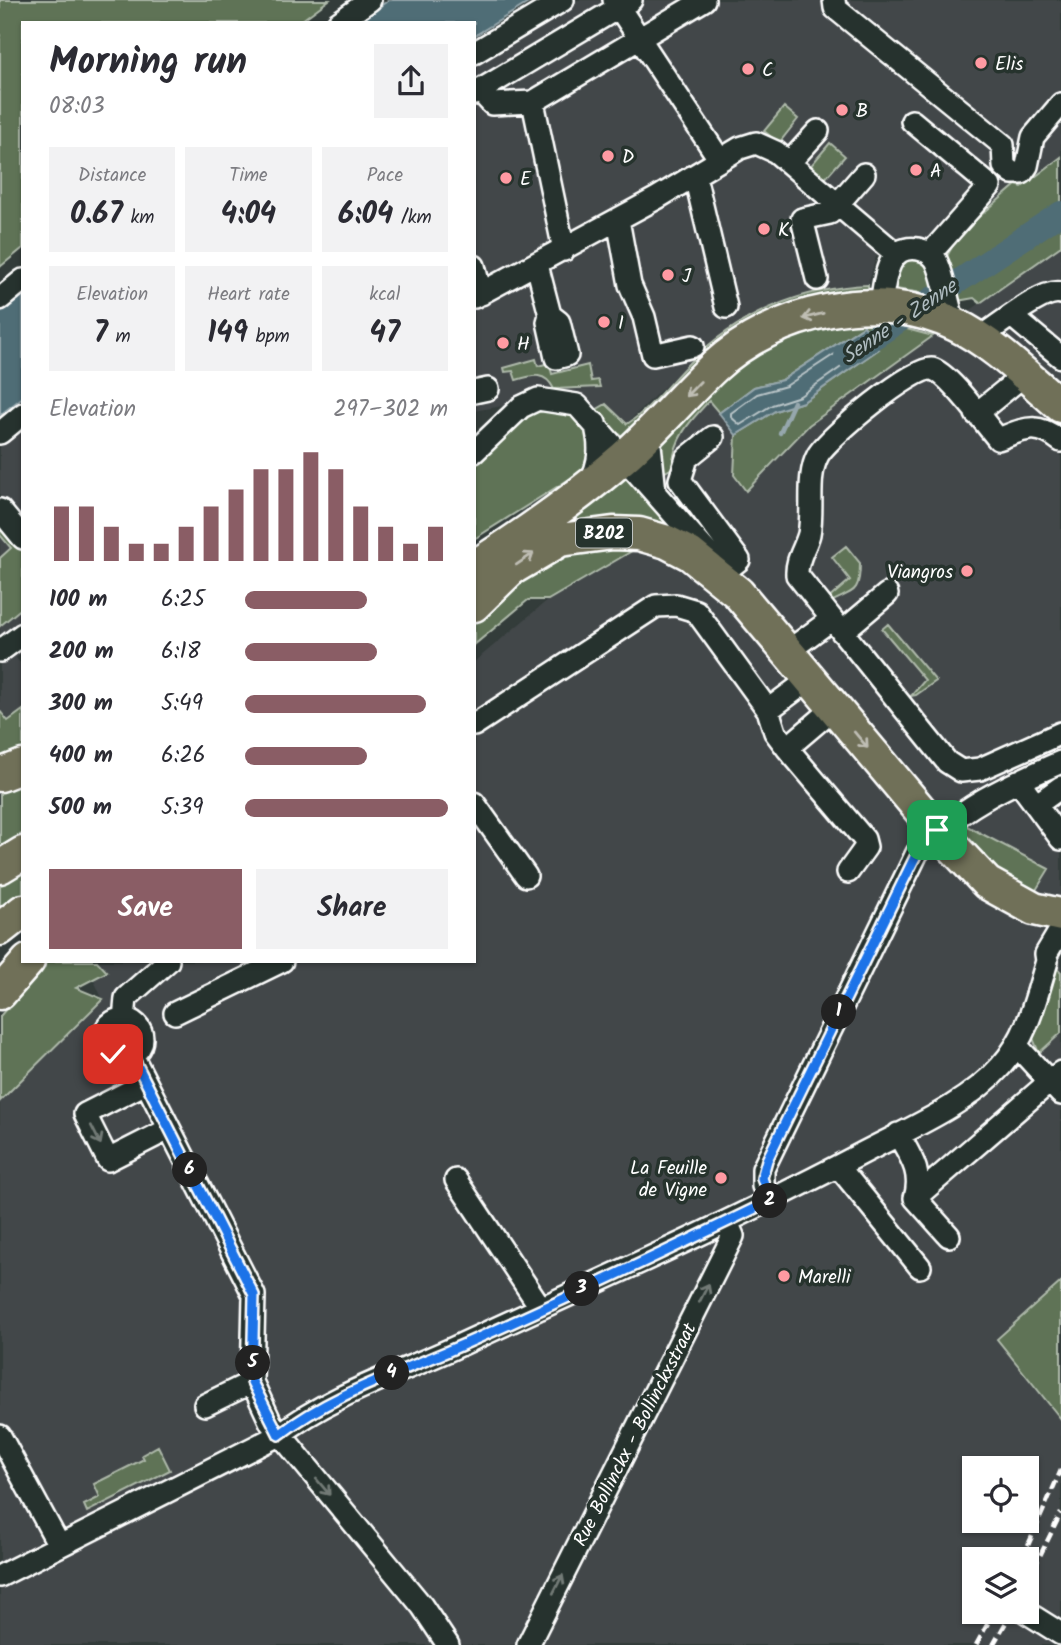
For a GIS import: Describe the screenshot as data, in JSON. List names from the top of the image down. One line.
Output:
{"streets":{"highway":["B202"],"street":["Rue Bollinckx - Bollinckxstraat"]},"one_way":["Rue Bollinckx - Bollinckxstraat"],"water":["Senne - Zenne"],"places":["Elis","C","B","D","A","E","K","J","I","H","Viangros","La Feuille de Vigne","Marelli"],"page":{"heading":["Morning run","08:03"],"stats":[["Distance","0.67 km"],["Time","4:04"],["Pace","6:04 /km"],["Elevation","7 m"],["Heart rate","149 bpm"],["kcal","47"]],"chart":["Elevation","297–302 m"],"list":[{"name":"100 m","note":"6:25"},{"name":"200 m","note":"6:18"},{"name":"300 m","note":"5:49"},{"name":"400 m","note":"6:26"},{"name":"500 m","note":"5:39"}],"buttons":["Save","Share"],"pins":["1","6","2","3","5","4"]}}
